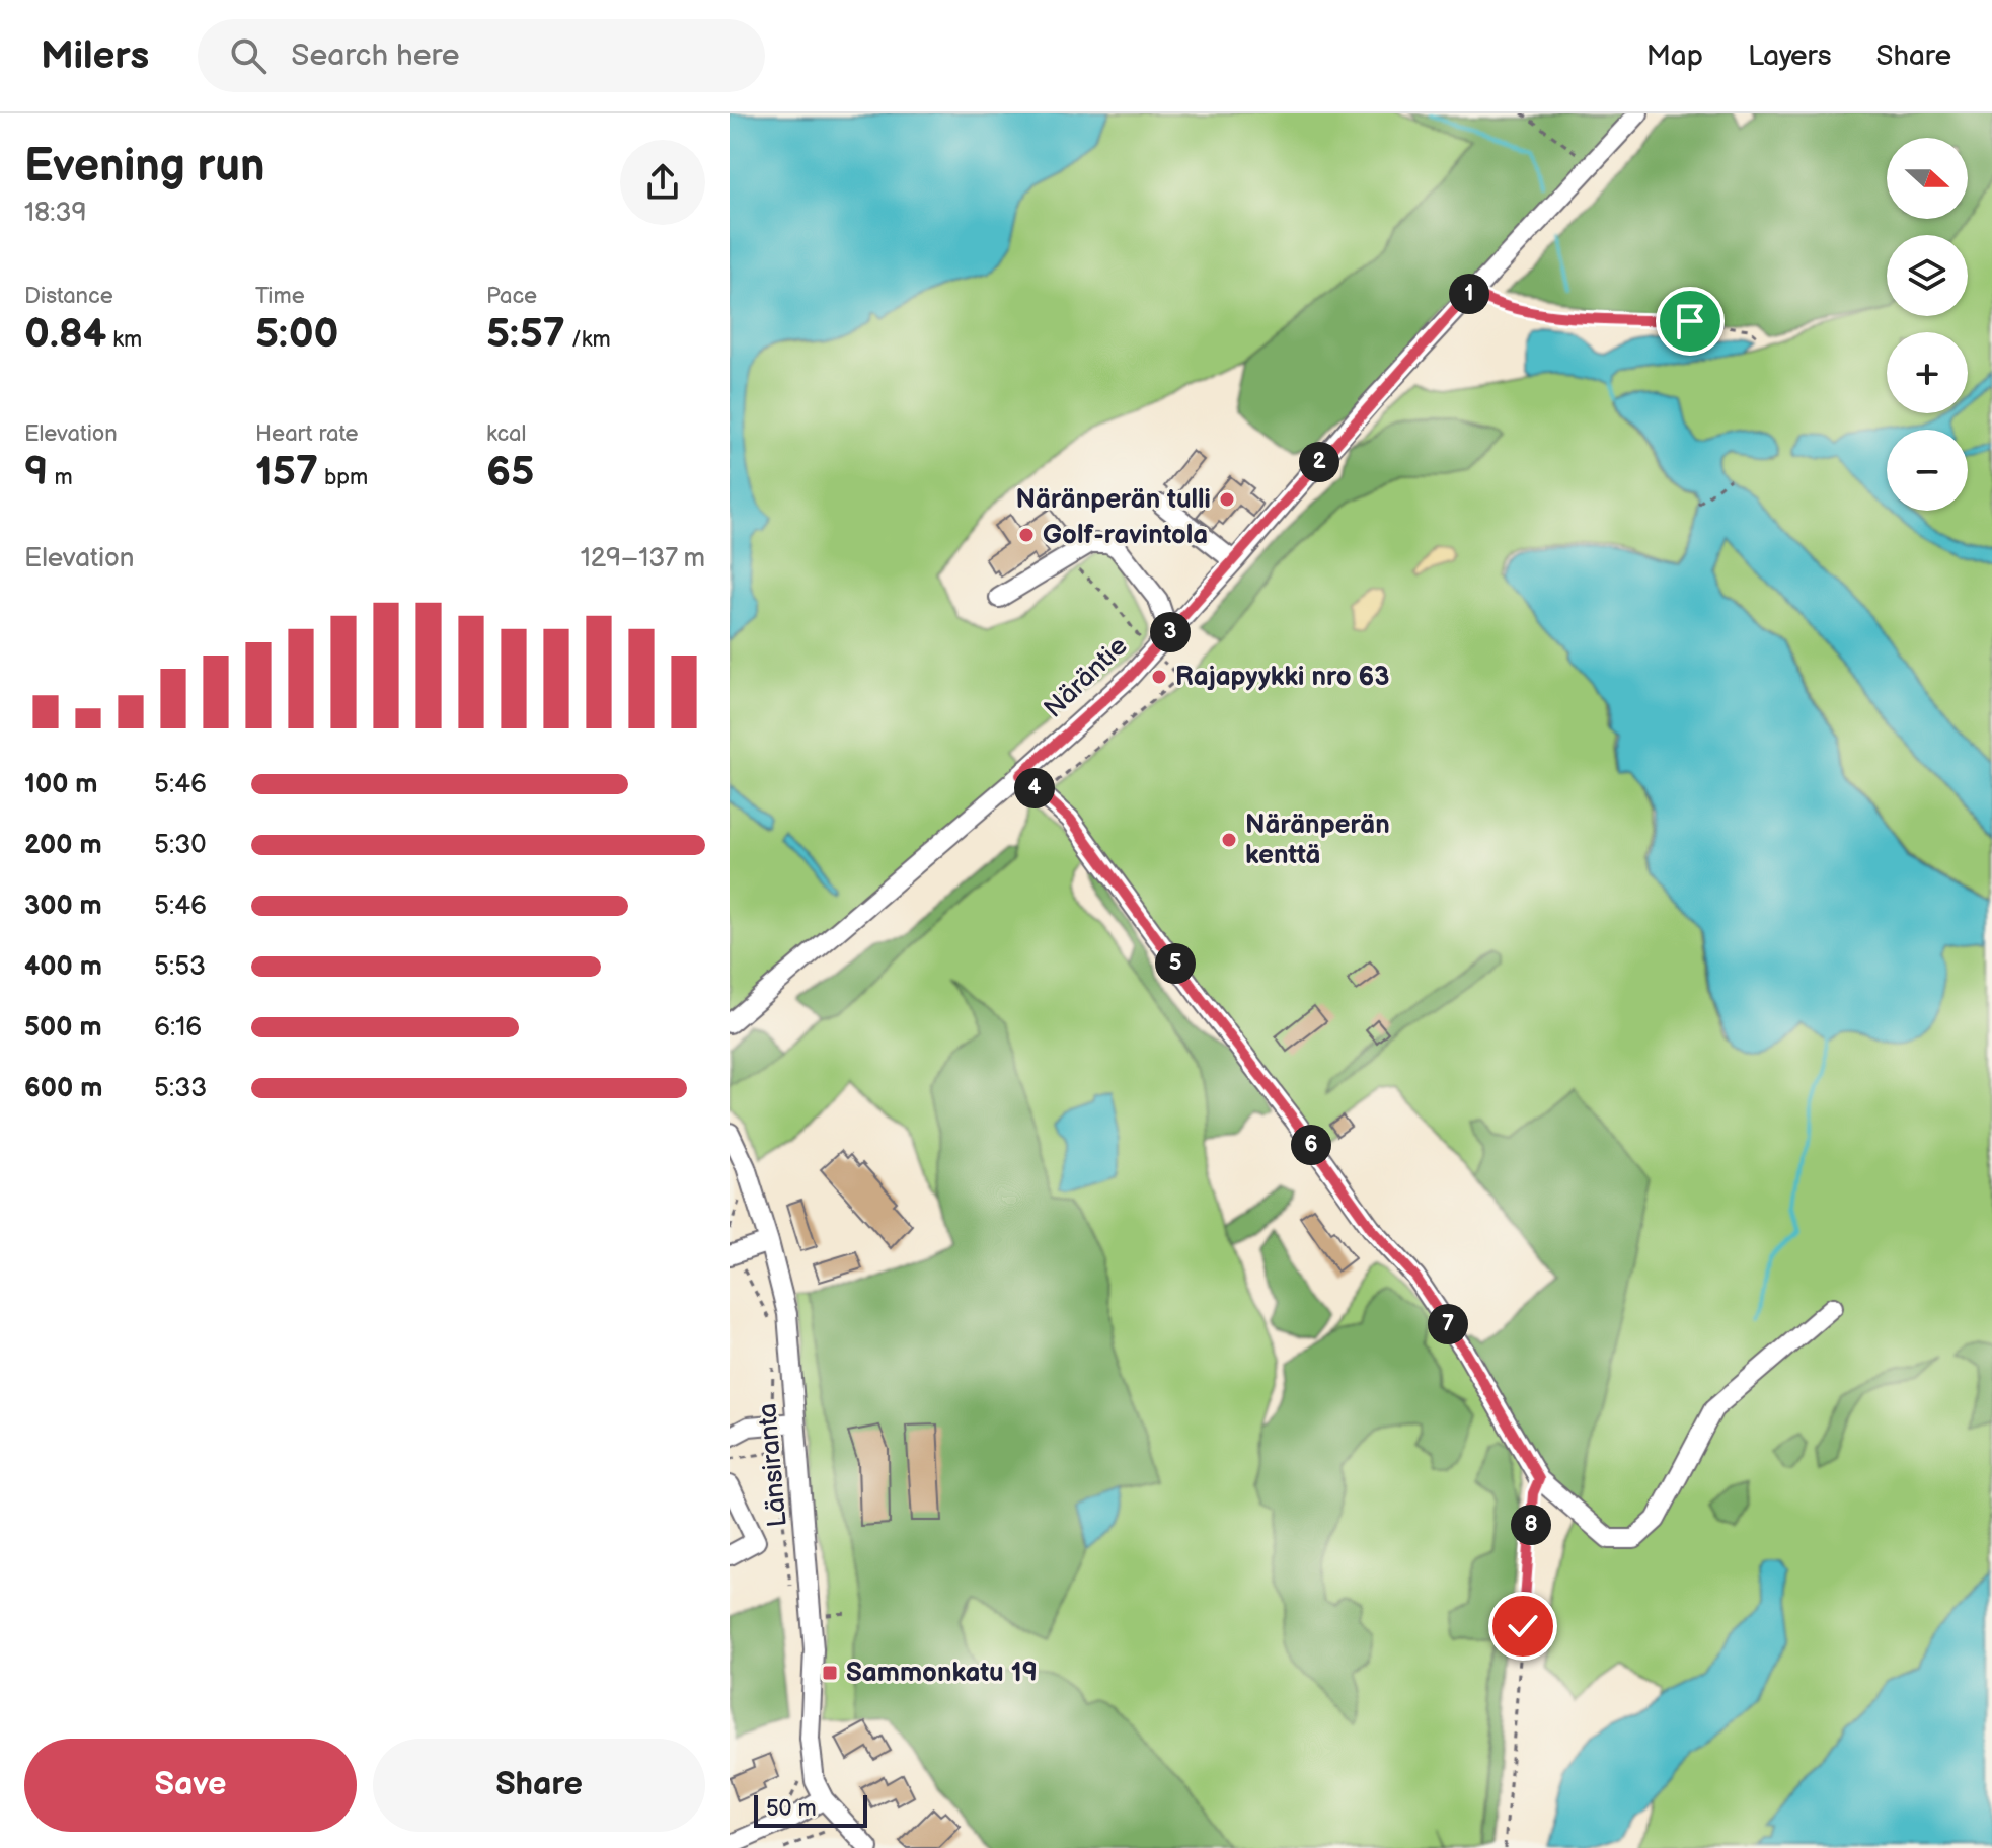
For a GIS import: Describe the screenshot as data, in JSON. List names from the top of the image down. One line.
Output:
{"streets":{"street":["Näräntie","Länsiranta"]},"places":{"other":["Näränperän tulli","Golf-ravintola","Rajapyykki nro 63","Näränperän kenttä"],"transit":["Sammonkatu 19"]},"scale_bar":"50 m","north":"right","page":{"header":"Milers","search":"Search here","nav":["Map","Layers","Share"],"heading":["Evening run","18:39"],"map_buttons":["+","−"],"stats":[["Distance","0.84 km"],["Time","5:00"],["Pace","5:57 /km"],["Elevation","9 m"],["Heart rate","157 bpm"],["kcal","65"]],"pins":["1","2","3","4","5","6","7","8"],"chart":["Elevation","129–137 m"],"list":[{"name":"100 m","note":"5:46"},{"name":"200 m","note":"5:30"},{"name":"300 m","note":"5:46"},{"name":"400 m","note":"5:53"},{"name":"500 m","note":"6:16"},{"name":"600 m","note":"5:33"}],"buttons":["Save","Share"],"scale":"50 m"}}
